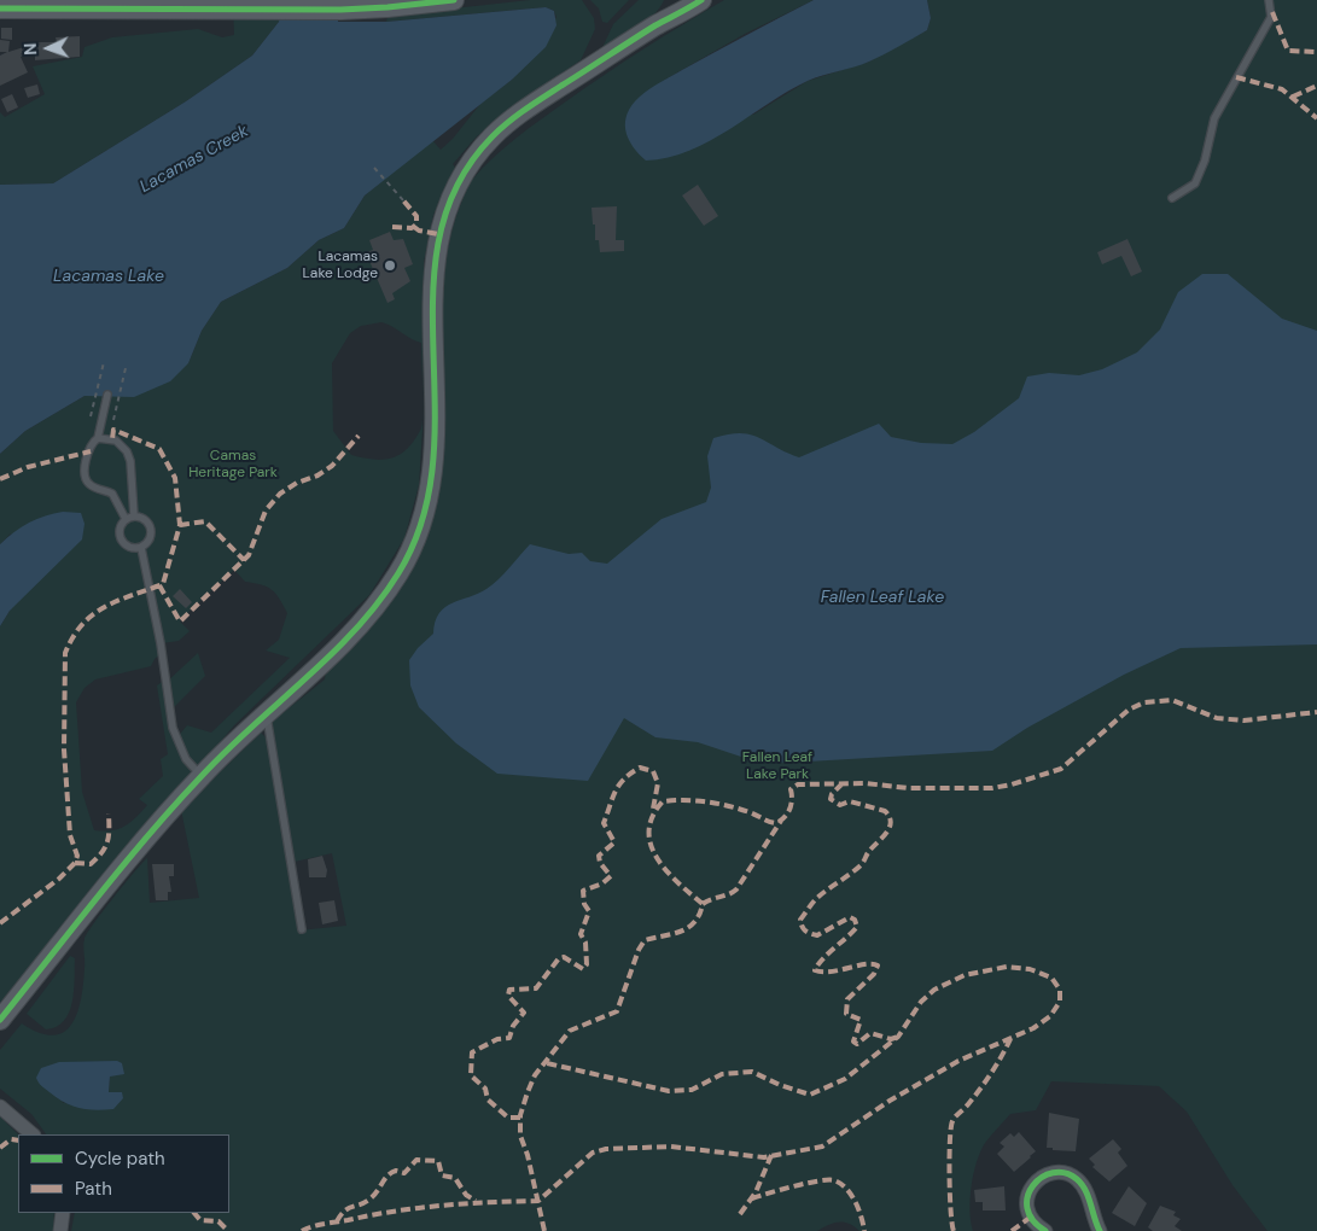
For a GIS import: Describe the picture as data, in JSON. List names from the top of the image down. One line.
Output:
{"water":["Lacamas Creek","Lacamas Lake","Fallen Leaf Lake"],"parks":["Camas Heritage Park","Fallen Leaf Lake Park"],"places":["Lacamas Lake Lodge"],"legend":["Cycle path","Path"],"north":"left"}
